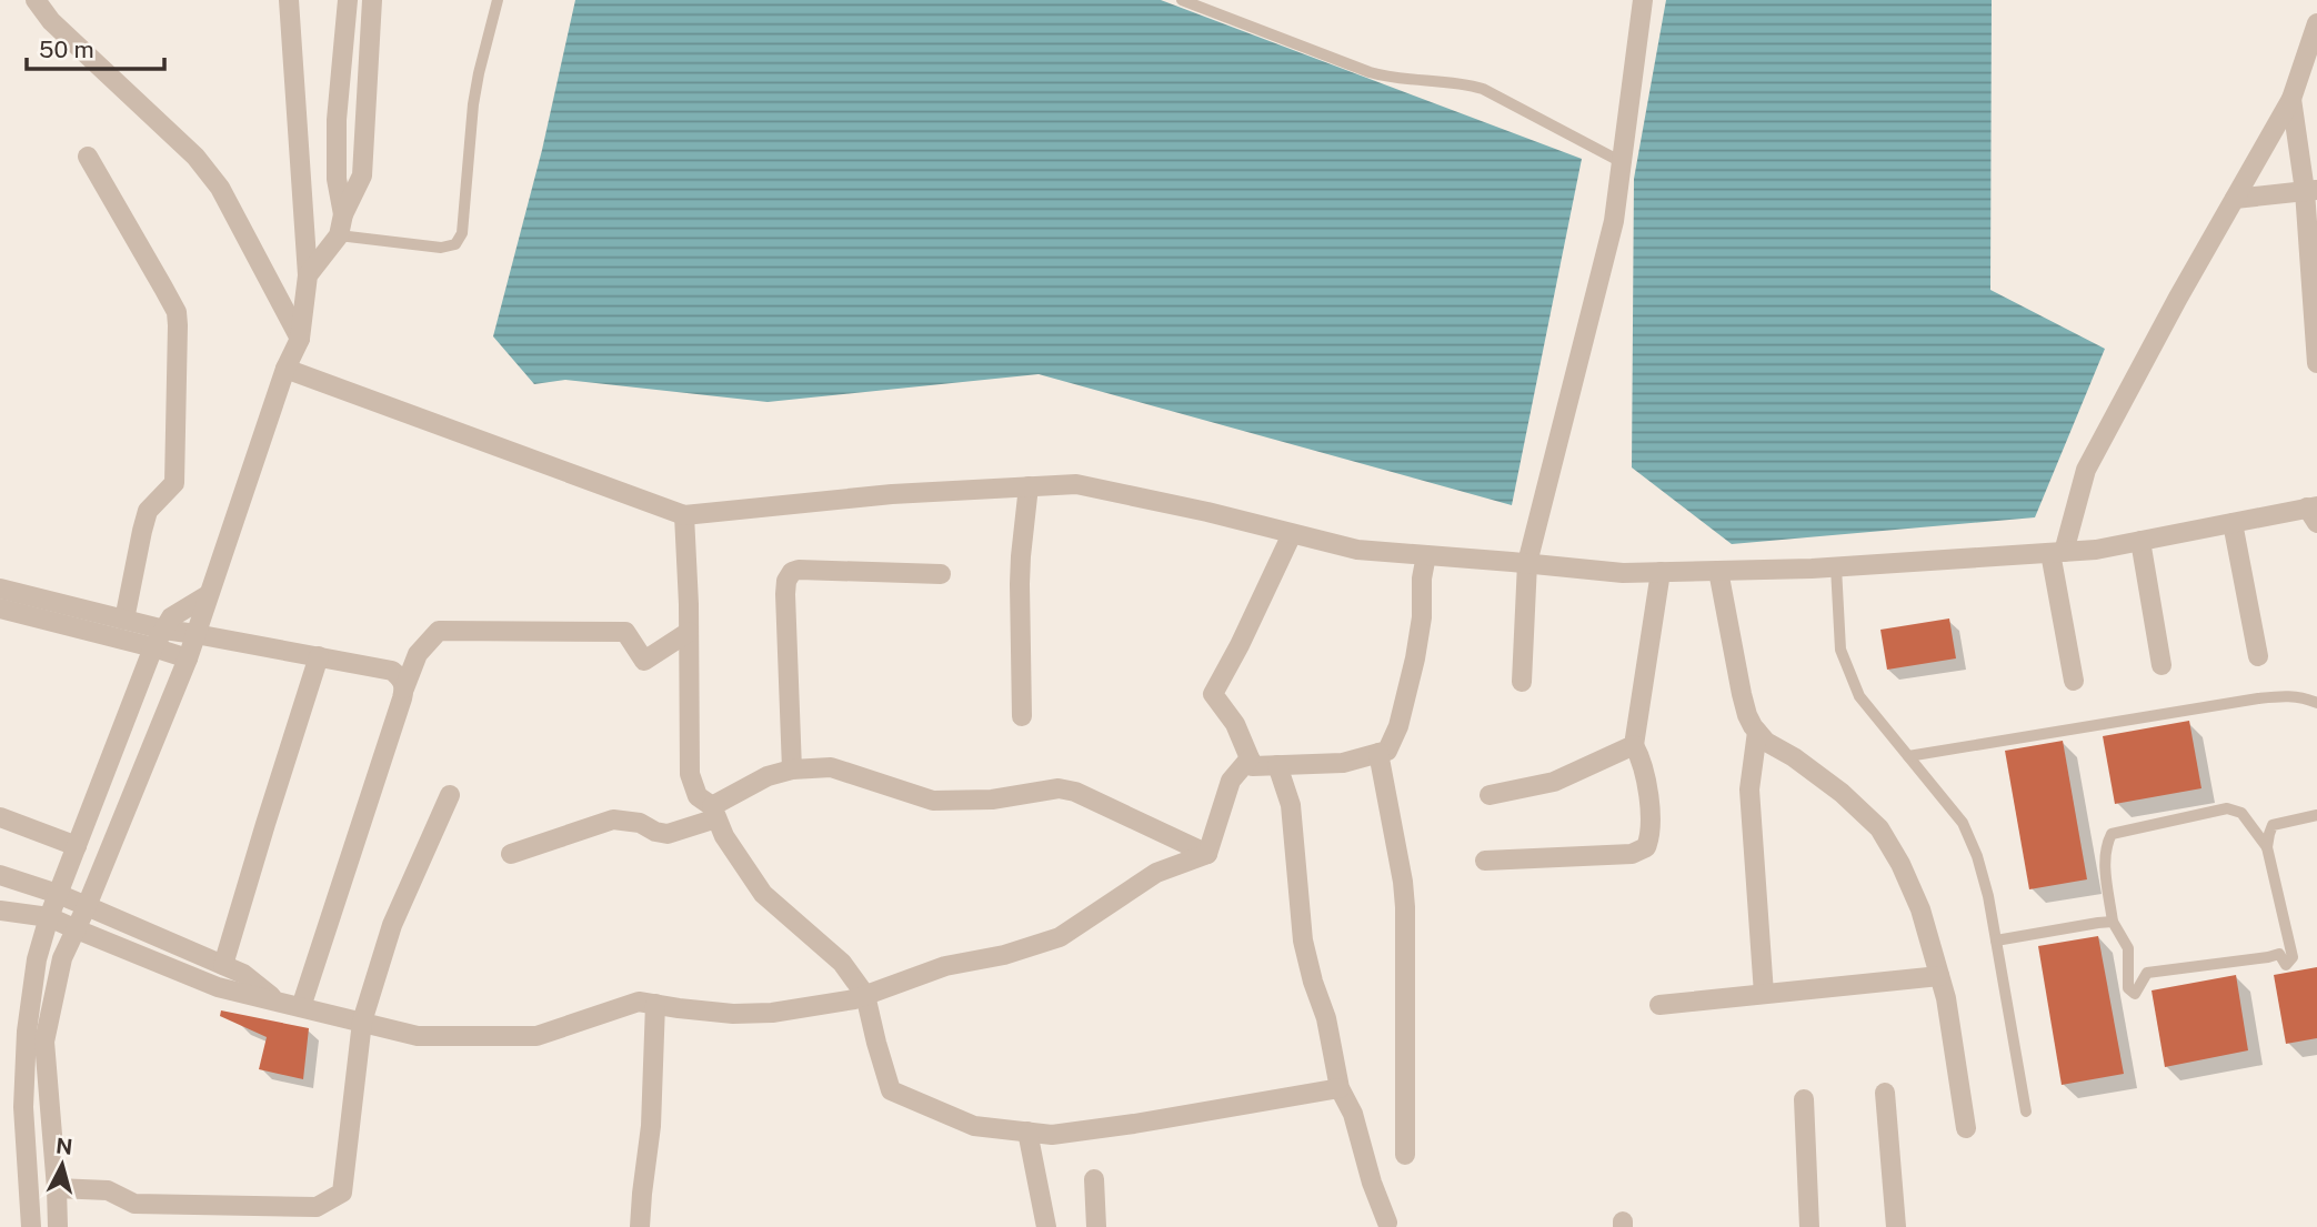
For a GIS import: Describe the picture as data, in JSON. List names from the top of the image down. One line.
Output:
{"scale_bar":"50 m","north":"top"}
